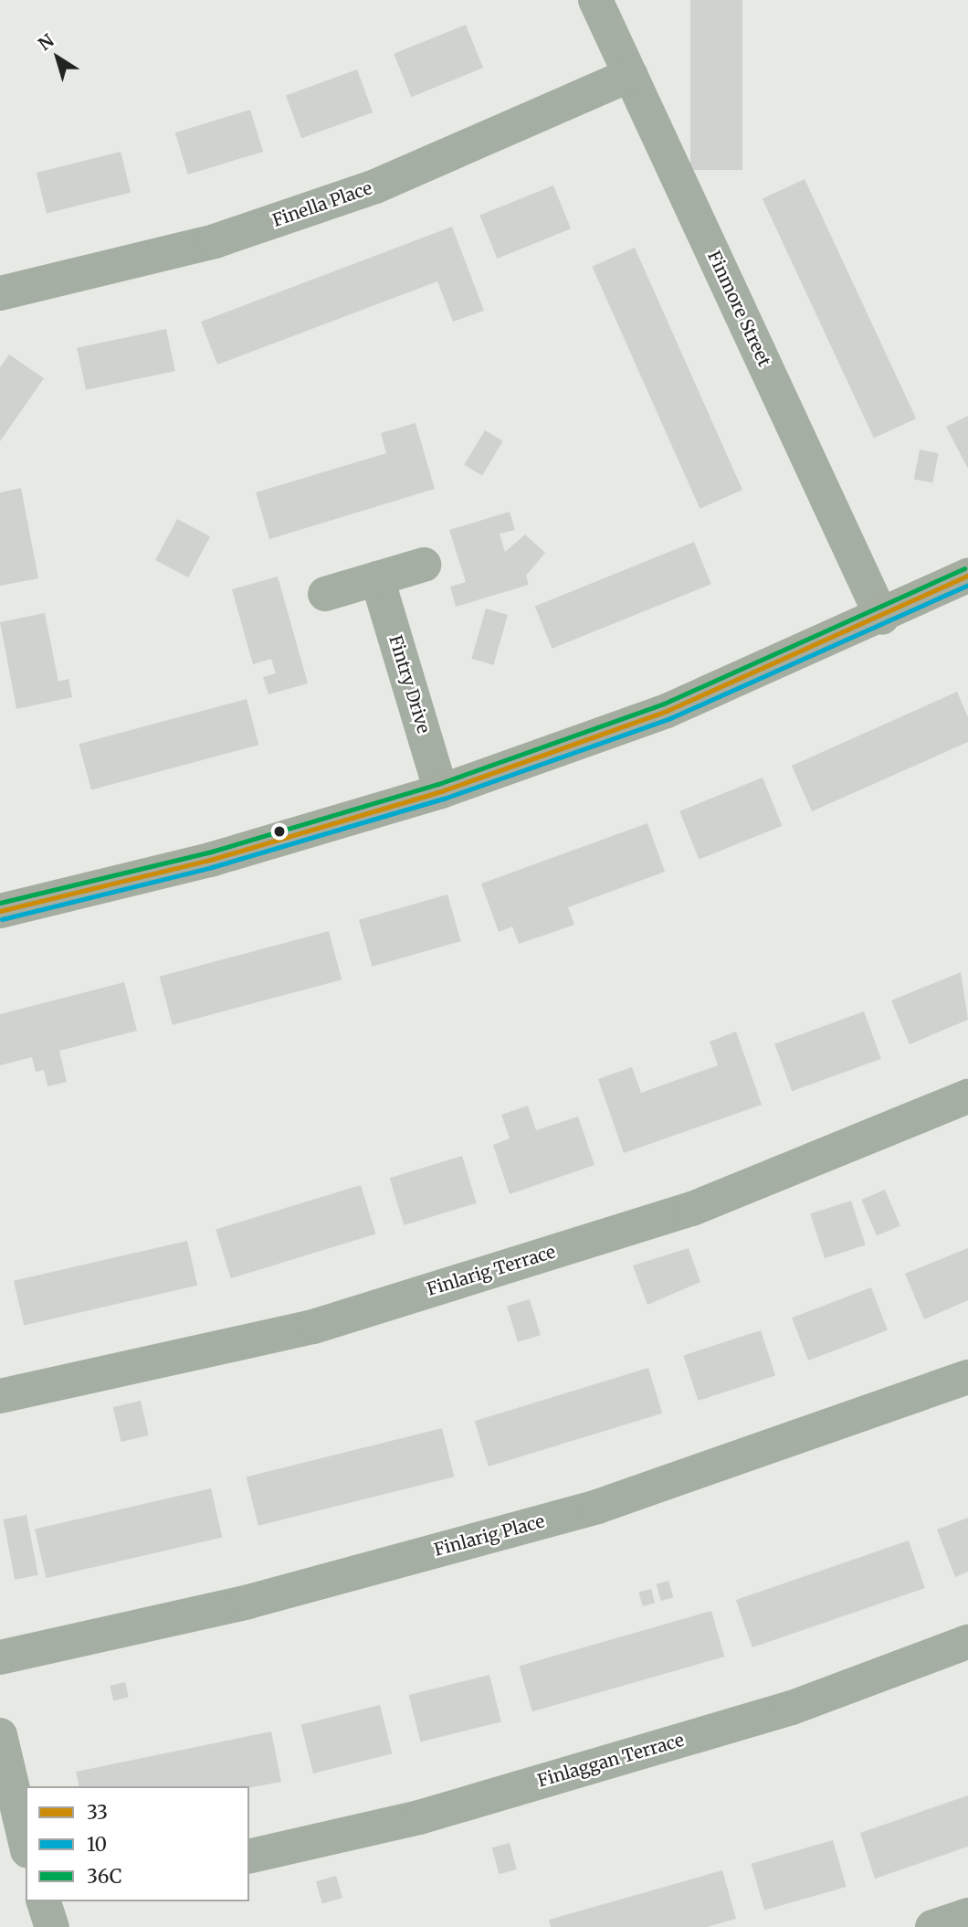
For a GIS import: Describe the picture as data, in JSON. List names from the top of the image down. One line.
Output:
{"streets":{"street":["Finella Place","Finmore Street","Fintry Drive","Finlarig Terrace","Finlarig Place","Finlaggan Terrace"]},"crossings":[["Finella Place","Finmore Street"]],"lines":["transit line 36C","transit line 33","transit line 10"],"legend":["33","10","36C"],"north":"top left"}
